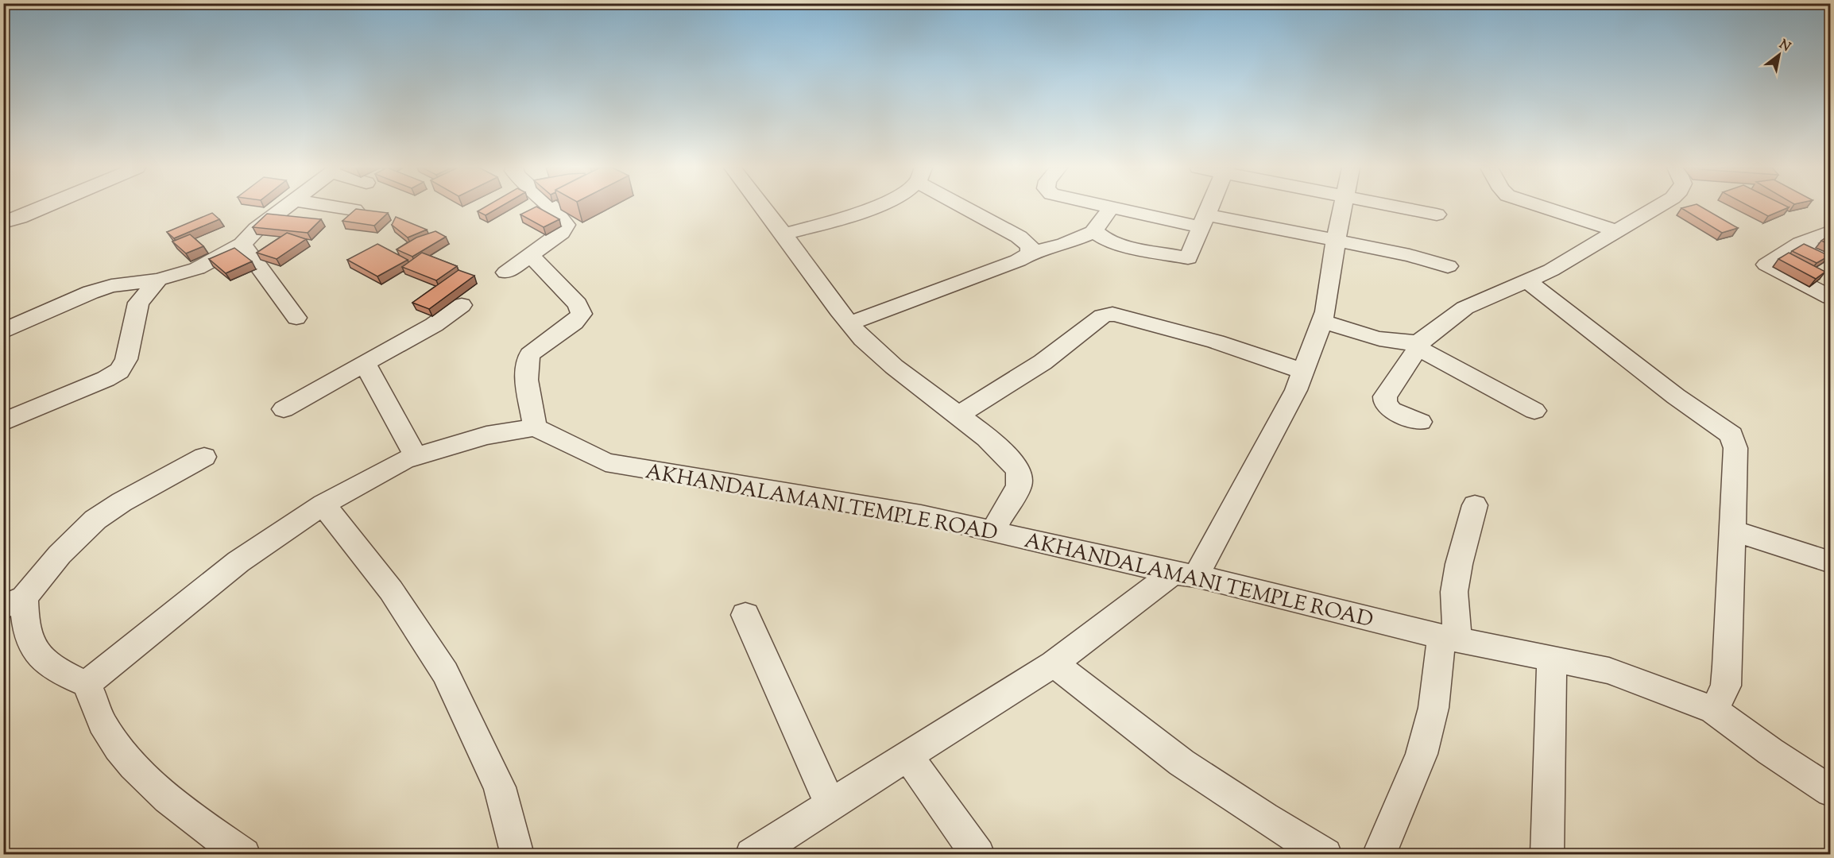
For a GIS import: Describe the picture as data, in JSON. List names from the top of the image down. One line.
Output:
{"streets":{"street":["AKHANDALAMANI TEMPLE ROAD"]},"north":"top right"}
